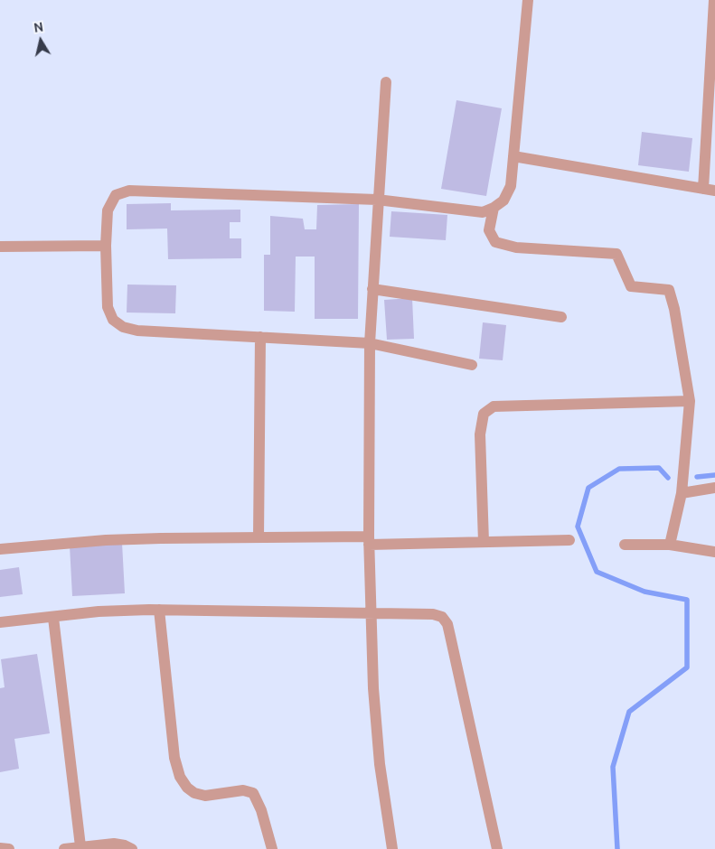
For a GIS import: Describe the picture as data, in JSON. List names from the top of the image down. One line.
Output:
{"north":"top"}
